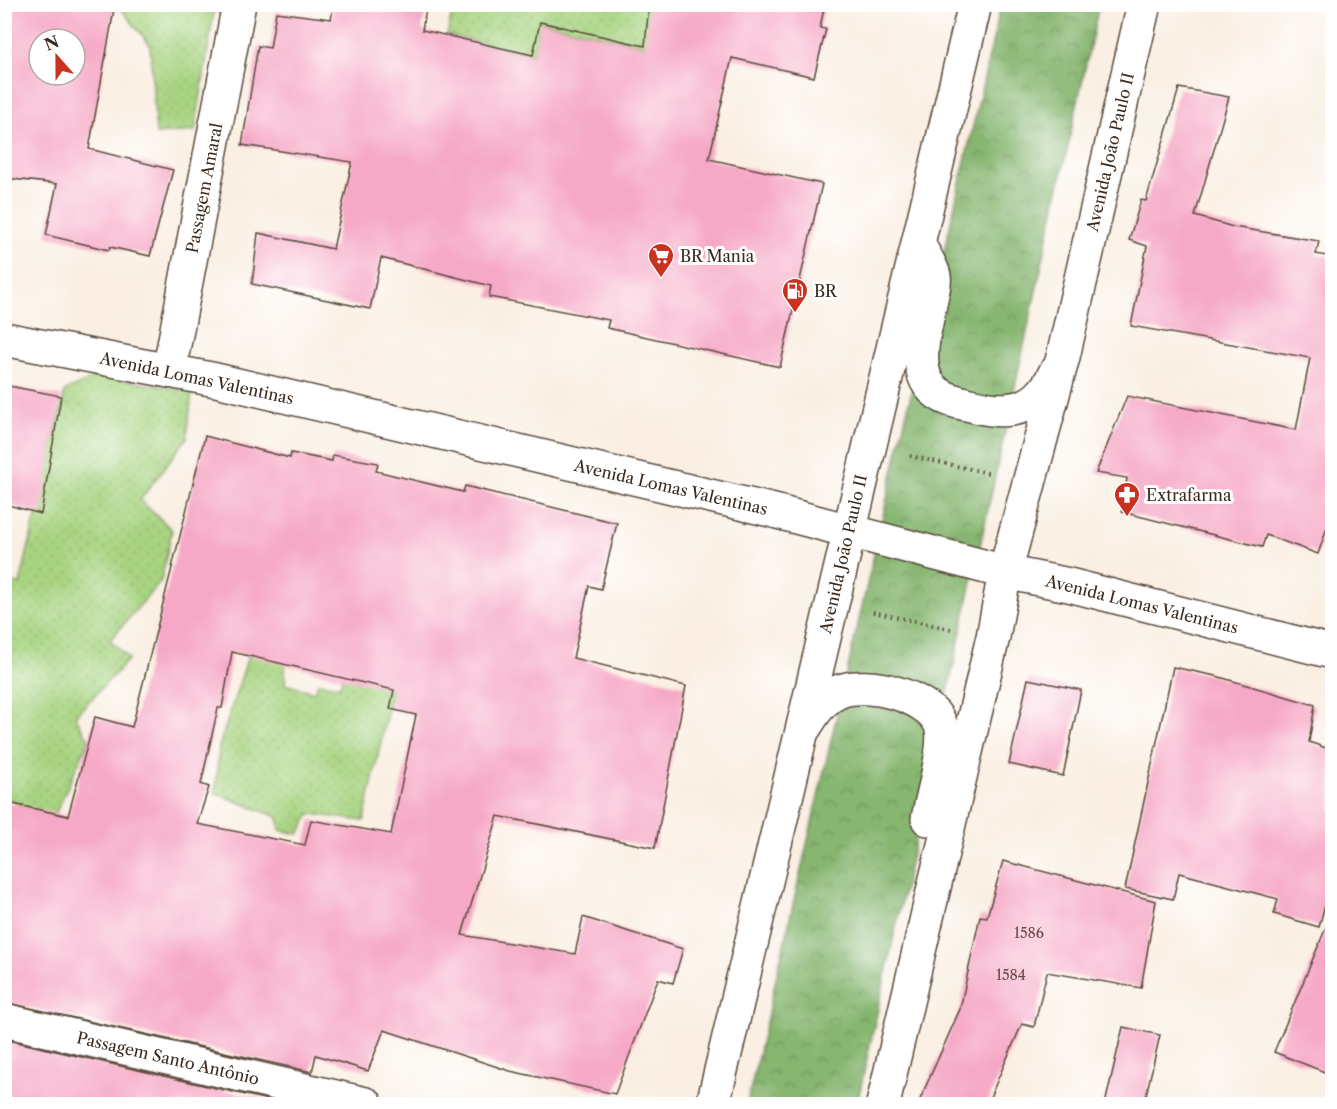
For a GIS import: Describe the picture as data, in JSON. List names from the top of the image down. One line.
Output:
{"streets":{"main road":["Avenida João Paulo II","Passagem Amaral","Avenida Lomas Valentinas","Passagem Santo Antônio"]},"crossings":[["Avenida João Paulo II","Avenida Lomas Valentinas"],["Passagem Amaral","Avenida Lomas Valentinas"]],"places":{"supermarket":["BR Mania"],"fuel station":["BR"],"pharmacy":["Extrafarma"]},"house_numbers":["1586","1584"],"north":"top"}
